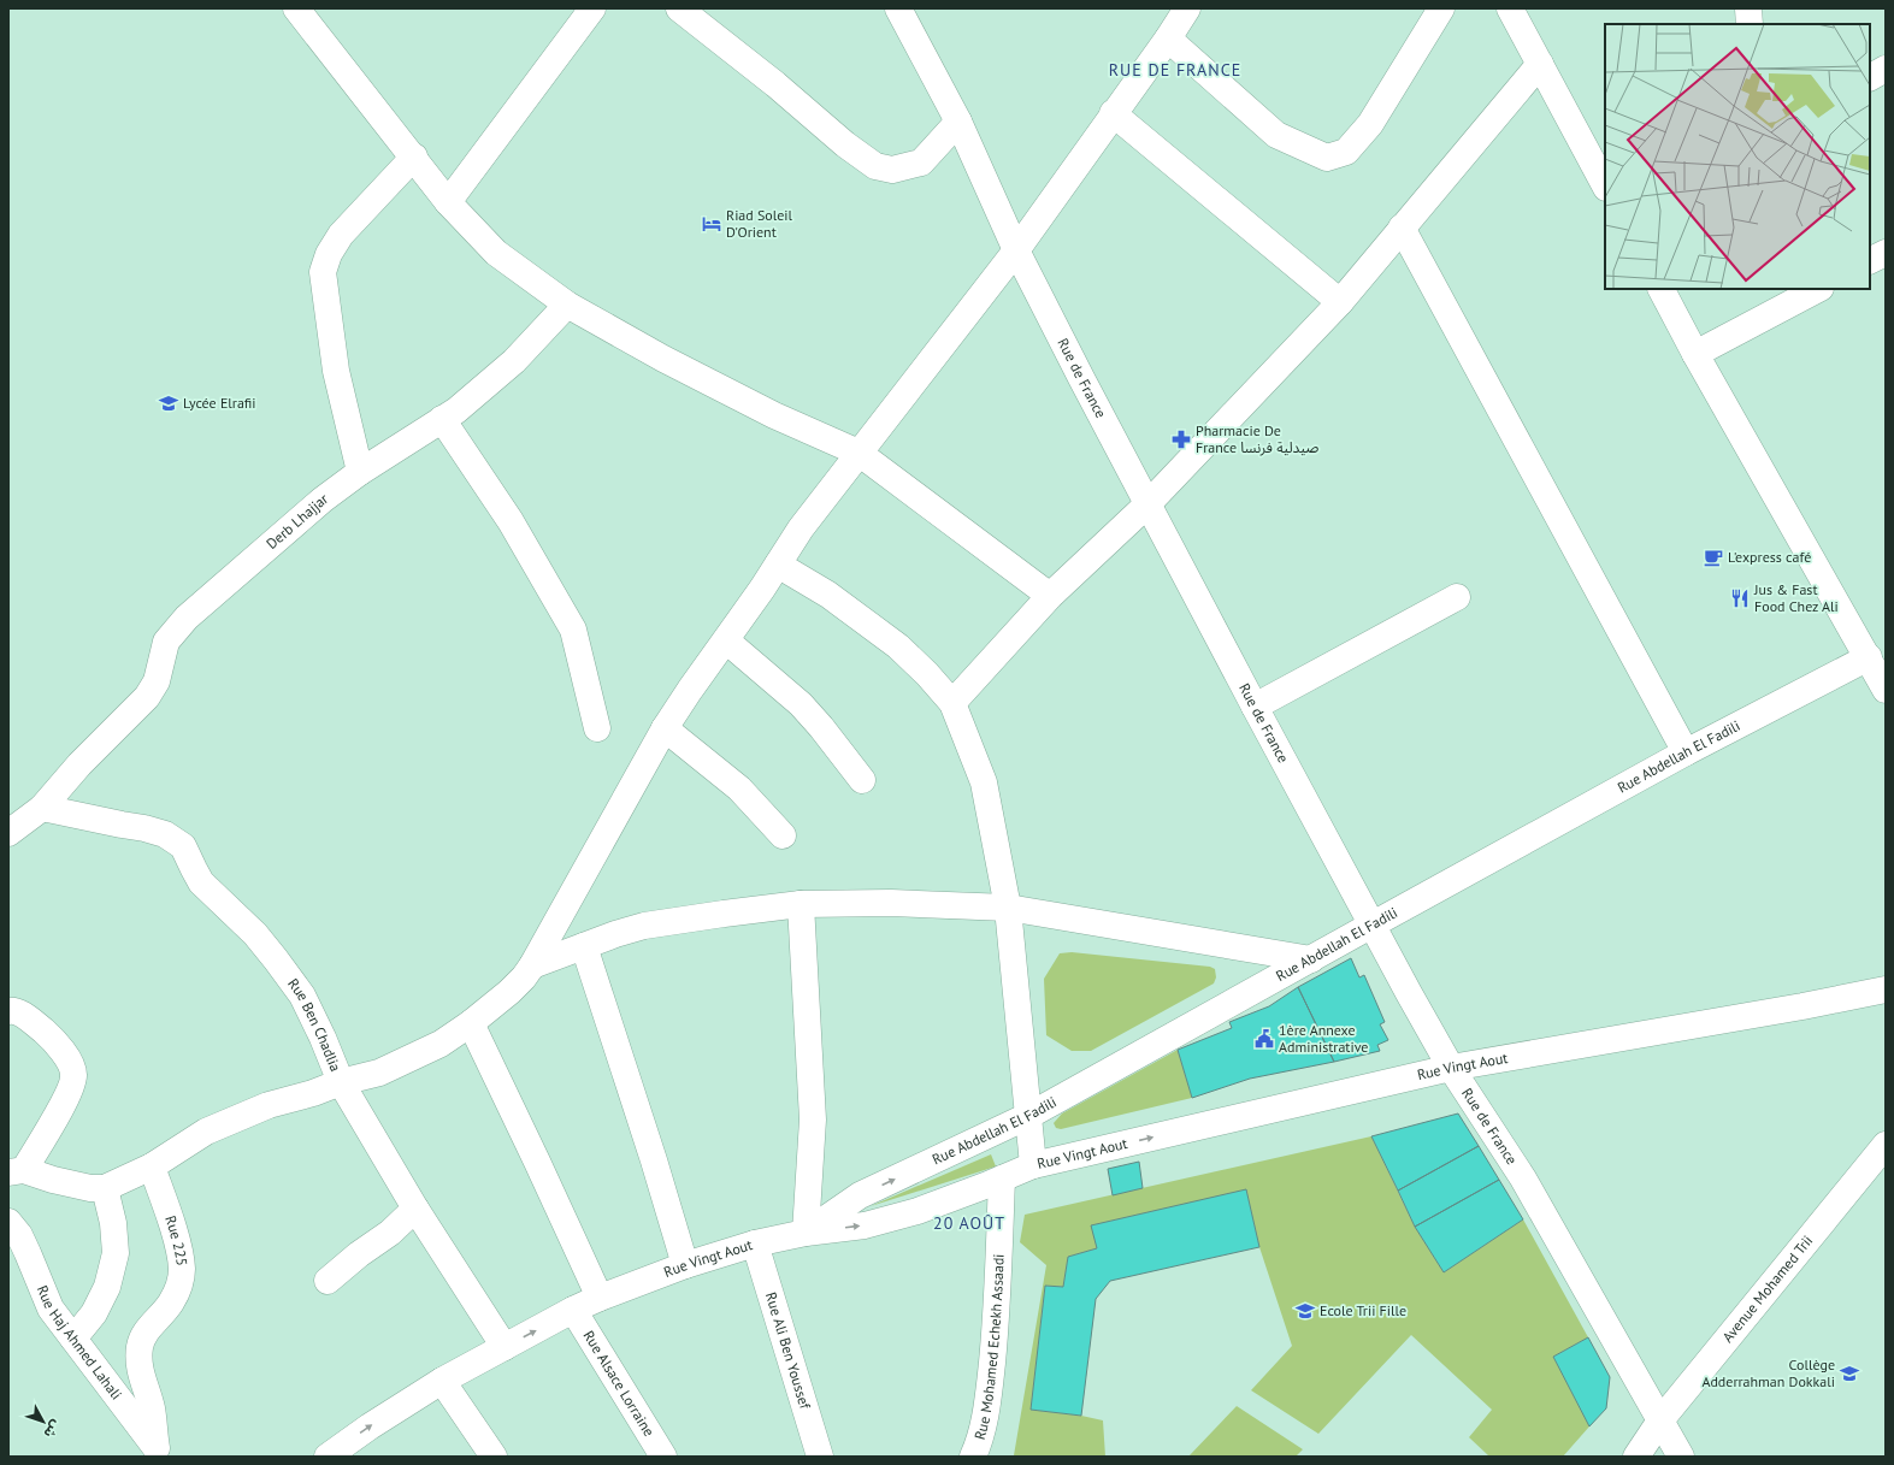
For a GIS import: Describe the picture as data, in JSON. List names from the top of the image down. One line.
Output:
{"streets":{"street":["Rue de France","Derb Lhajjar","Rue Abdellah El Fadili","Rue Ben Chadlia","Rue Vingt Aout","Rue 225","Avenue Mohamed Trii","Rue Haj Ahmed Lahali","Rue Mohamed Echekh Assaadi","Rue Ali Ben Youssef","Rue Alsace Lorraine"]},"crossings":[["Rue de France","Rue Abdellah El Fadili"],["Rue de France","Rue Vingt Aout"],["Rue de France","Avenue Mohamed Trii"],["Derb Lhajjar","Rue Ben Chadlia"],["Rue Abdellah El Fadili","Rue Vingt Aout"],["Rue Ben Chadlia","Rue Vingt Aout"],["Rue Vingt Aout","Rue Mohamed Echekh Assaadi"],["Rue Vingt Aout","Rue Ali Ben Youssef"],["Rue Vingt Aout","Rue Alsace Lorraine"],["Rue 225","Rue Haj Ahmed Lahali"]],"one_way":["Rue Vingt Aout"],"districts":["RUE DE FRANCE","20 AOÛT"],"places":{"hotel":["Riad Soleil D'Orient"],"school or university":["Lycée Elrafii","Ecole Trii Fille","Collège Adderrahman Dokkali"],"pharmacy":["Pharmacie De France صيدلية فرنسا"],"cafe":["L'express café"],"restaurant":["Jus & Fast Food Chez Ali"],"public building":["1ère Annexe Administrative"]},"north":"bottom right"}
